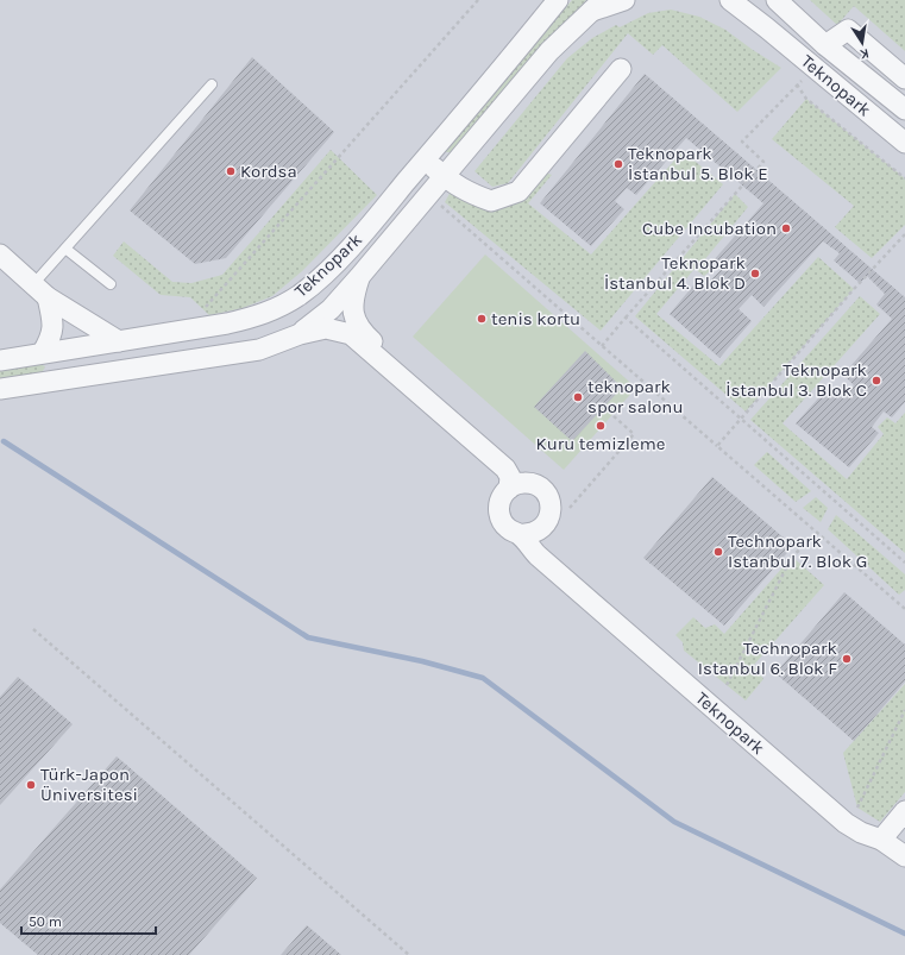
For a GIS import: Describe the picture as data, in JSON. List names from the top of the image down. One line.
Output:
{"streets":{"street":["Teknopark"]},"places":["Teknopark İstanbul 5. Blok E","Kordsa","Cube Incubation","Teknopark İstanbul 4. Blok D","tenis kortu","Teknopark İstanbul 3. Blok C","teknopark spor salonu","Kuru temizleme","Technopark Istanbul 7. Blok G","Technopark Istanbul 6. Blok F","Türk-Japon Üniversitesi"],"scale_bar":"50 m","north":"bottom"}
